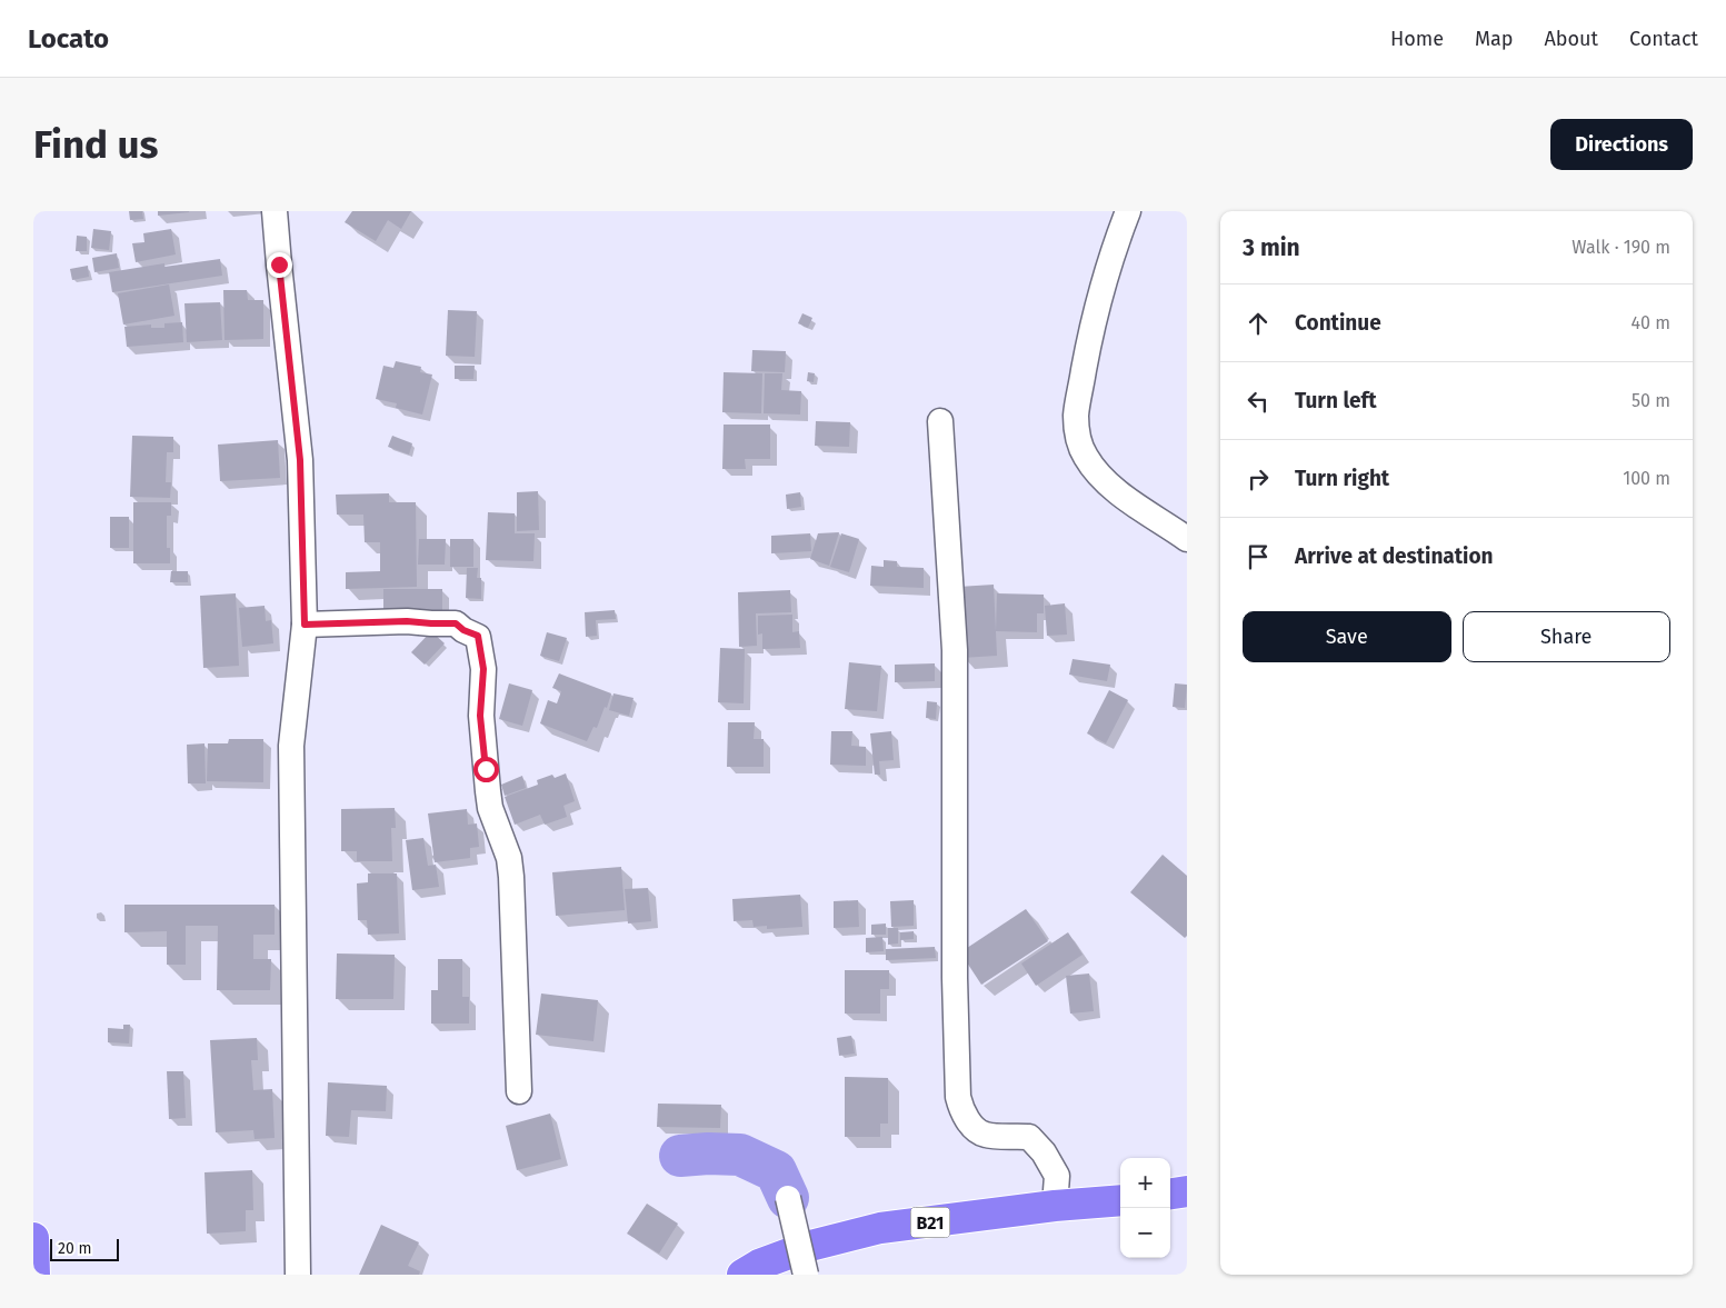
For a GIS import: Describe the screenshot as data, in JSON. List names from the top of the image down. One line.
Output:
{"streets":{"highway":["B21"]},"scale_bar":"20 m","page":{"header":"Locato","nav":["Home","Map","About","Contact"],"buttons":["Directions",["Save","Share"]],"title":"Find us","heading":["3 min","Walk · 190 m"],"list":[["Continue","40 m"],["Turn left","50 m"],["Turn right","100 m"],"Arrive at destination"],"map_buttons":["+","−"],"scale":"20 m"}}
